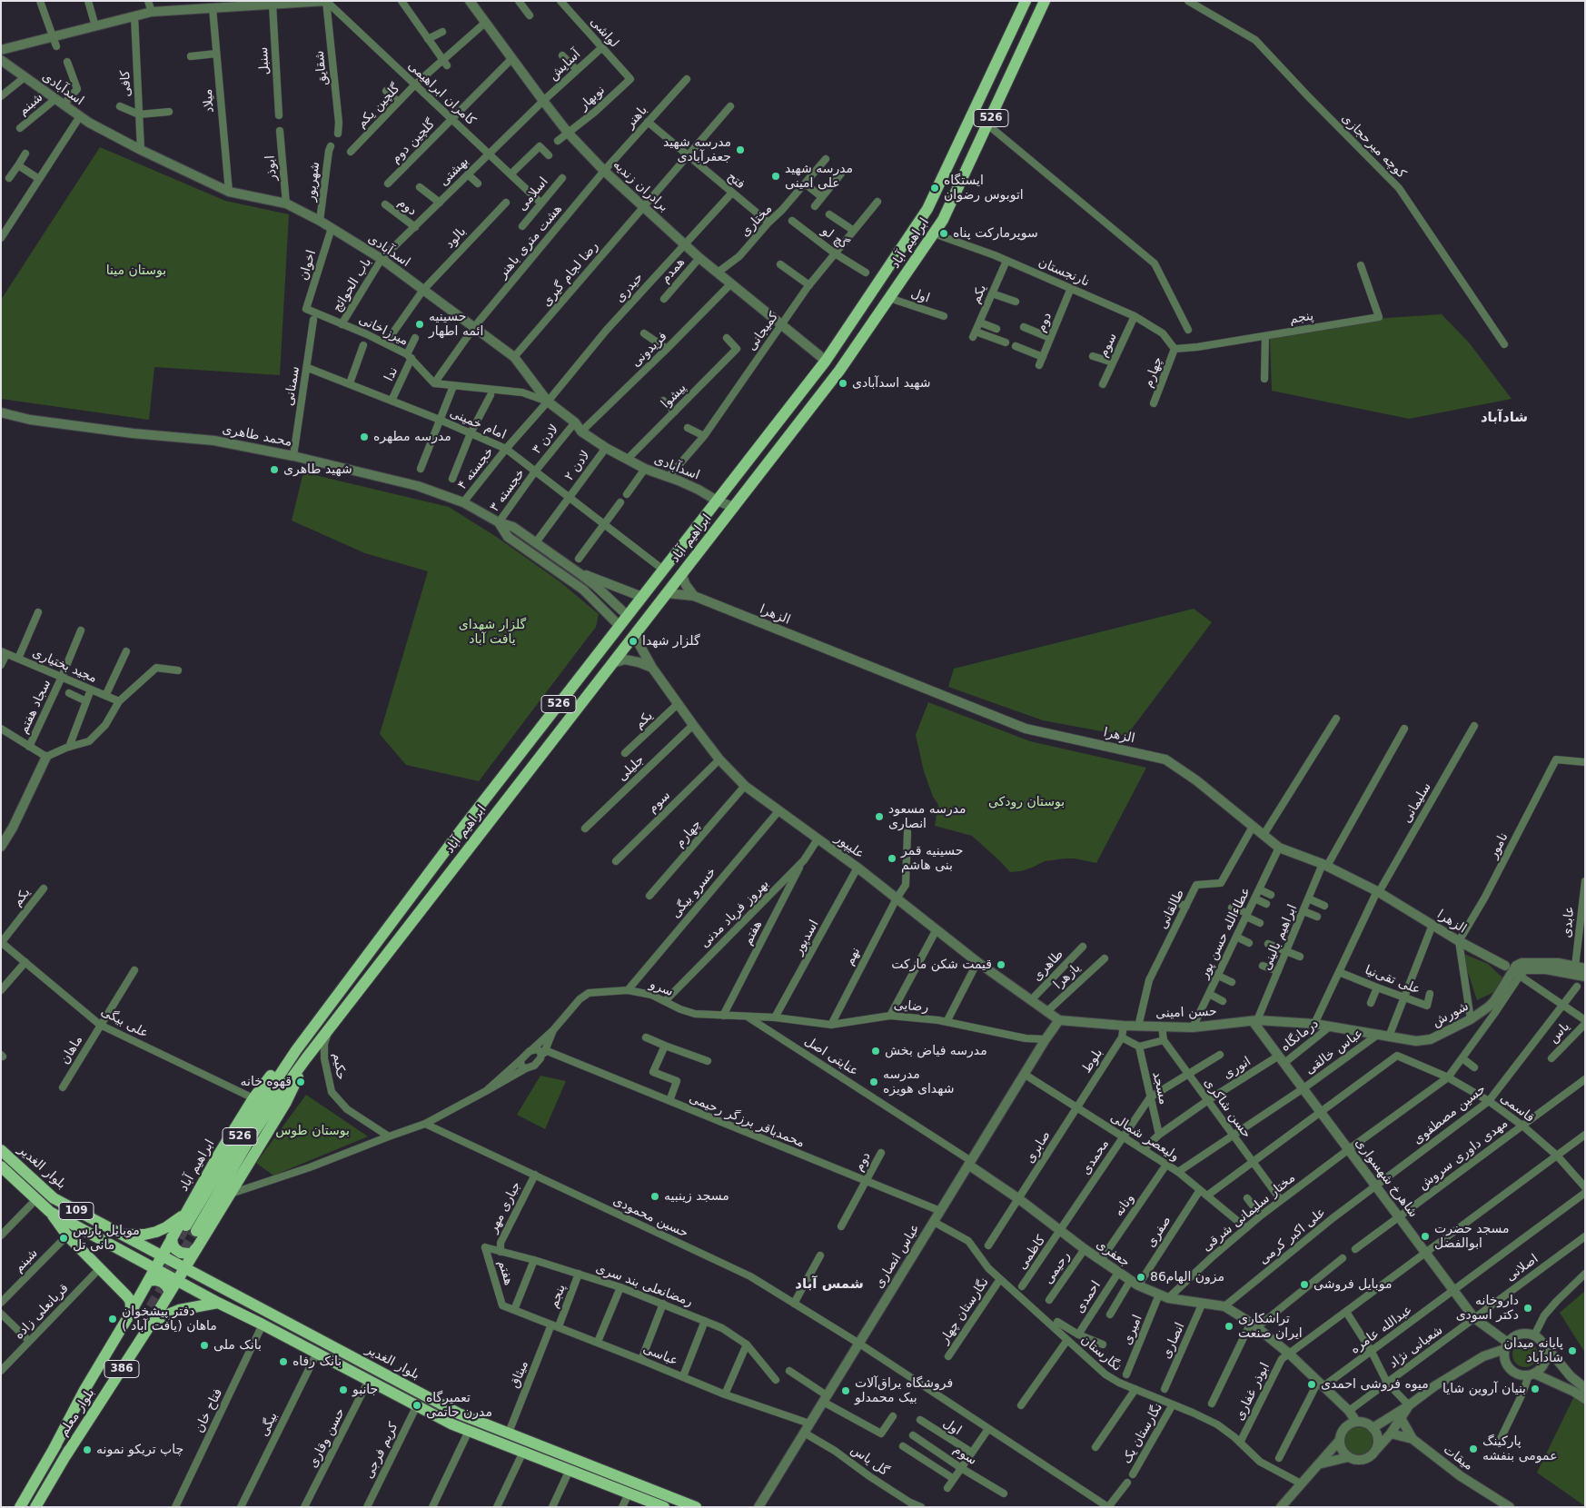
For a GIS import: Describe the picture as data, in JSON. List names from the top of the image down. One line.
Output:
{"streets":{"main road":["526","ابراهیم آباد","بلوار الغدیر","109","386","بلوار معلم"],"street":["لواشی","سنبل","آسایش","شقایق","کافی","اسدآبادی","کامران ابراهیمی","نوبهار","میلاد","شبنم","گلچین یکم","باهنر","گلچین دوم","کوچه میرحجازی","ابوذر","بهشتی","فتح","شهریور","برادران زندیه","اسلامی","دوم","مختاری","بالود","گچ لو","هشت متری باهنر","اخوان","همدم","نارنجستان","رضا لجام گیری","باب الحوائج","حیدری","یکم","اول","پنجم","میرزاخانی","کمیجانی","سوم","فریدونی","چهارم","ندا","سمنانی","پیشوا","امام خمینی","محمد طاهری","لادن ۳","لادن ۲","خجسته ۴","خجسته ۳","الزهرا","مجید بختیاری","سجاد هفتم","جلیلی","سلیمانی","نامور","علیپور","خسرو بیگی","طالقانی","بهروز فریاد مدنی","عابدی","هفتم","عطاءالله حسن پور","اسدپور","ابراهیم بالینی","نهم","طاهری","یازهرا","علی تقی‌نیا","سرو","رضایی","حسن امینی","شورش","علی بیگی","یاس","درمانگاه","ماهان","عباس خالقی","عنایتی اصل","بلوط","حکیم","انوری","مسجد","حسن شاکری","قاسمی","حسین مصطفوی","محمدباقر برزگر رحیمی","ولیعصر شمالی","صابری","مهدی داوری سروش","محمدی","شاهرخ شهسواری","ونانه","جباری مهر","مختار سلیمانی شرقی","حسین محمودی","صفری","علی اکبر کرمی","کاظمی","جعفری","عباس انصاری","رحیمی","اصلانی","رمضانعلی بند سری","احمدی","نگارستان چهار","قربانعلی زاده","امیری","عبدالله عامره","انصاری","شعبانی نژاد","نگارستان","عباسی","میثاق","ابوذر غفاری","فتاح خان","بیگی","نگارستان یک","حسن وقاری","کریم فرجی","میقات","گل یاس"]},"crossings":[["لواشی","آسایش"],["لواشی","نوبهار"],["آسایش","بهشتی"],["آسایش","برادران زندیه"],["شقایق","کامران ابراهیمی"],["کافی","اسدآبادی"],["اسدآبادی","میلاد"],["اسدآبادی","شبنم"],["اسدآبادی","ابوذر"],["اسدآبادی","بهشتی"],["اسدآبادی","شهریور"],["اسدآبادی","بالود"],["اسدآبادی","هشت متری باهنر"],["اسدآبادی","ابراهیم آباد"],["اسدآبادی","اخوان"],["اسدآبادی","رضا لجام گیری"],["اسدآبادی","باب الحوائج"],["اسدآبادی","حیدری"],["اسدآبادی","کمیجانی"],["اسدآبادی","فریدونی"],["اسدآبادی","پیشوا"],["اسدآبادی","لادن ۳"],["اسدآبادی","لادن ۲"],["کامران ابراهیمی","گلچین یکم"],["کامران ابراهیمی","گلچین دوم"],["کامران ابراهیمی","بهشتی"],["کامران ابراهیمی","اسلامی"],["نوبهار","برادران زندیه"],["گلچین یکم","برادران زندیه"],["باهنر","فتح"],["باهنر","برادران زندیه"],["باهنر","هشت متری باهنر"],["گلچین دوم","برادران زندیه"],["بهشتی","برادران زندیه"],["بهشتی","دوم"],["بهشتی","باب الحوائج"],["فتح","مختاری"],["فتح","رضا لجام گیری"],["فتح","حیدری"],["برادران زندیه","مختاری"],["برادران زندیه","هشت متری باهنر"],["برادران زندیه","ابراهیم آباد"],["برادران زندیه","همدم"],["برادران زندیه","رضا لجام گیری"],["برادران زندیه","حیدری"],["برادران زندیه","کمیجانی"],["برادران زندیه","فریدونی"],["دوم","نارنجستان"],["دوم","محمدباقر برزگر رحیمی"],["بالود","میرزاخانی"],["گچ لو","کمیجانی"],["هشت متری باهنر","میرزاخانی"],["ابراهیم آباد","نارنجستان"],["ابراهیم آباد","اول"],["ابراهیم آباد","امام خمینی"],["ابراهیم آباد","محمد طاهری"],["ابراهیم آباد","الزهرا"],["ابراهیم آباد","علیپور"],["ابراهیم آباد","علی بیگی"],["ابراهیم آباد","حکیم"],["ابراهیم آباد","بلوار الغدیر"],["ابراهیم آباد","109"],["ابراهیم آباد","بلوار معلم"],["اخوان","میرزاخانی"],["نارنجستان","یکم"],["نارنجستان","پنجم"],["نارنجستان","سوم"],["نارنجستان","چهارم"],["باب الحوائج","میرزاخانی"],["حیدری","امام خمینی"],["حیدری","خجسته ۴"],["یکم","علیپور"],["یکم","علی بیگی"],["پنجم","چهارم"],["پنجم","رمضانعلی بند سری"],["پنجم","عباسی"],["پنجم","میثاق"],["میرزاخانی","ندا"],["سوم","علیپور"],["چهارم","علیپور"],["ندا","امام خمینی"],["سمنانی","امام خمینی"],["سمنانی","محمد طاهری"],["امام خمینی","لادن ۳"],["امام خمینی","لادن ۲"],["امام خمینی","خجسته ۴"],["امام خمینی","خجسته ۳"],["محمد طاهری","لادن ۲"],["محمد طاهری","خجسته ۴"],["محمد طاهری","خجسته ۳"],["لادن ۳","خجسته ۳"],["الزهرا","سلیمانی"],["الزهرا","نامور"],["الزهرا","طالقانی"],["الزهرا","عطاءالله حسن پور"],["الزهرا","ابراهیم بالینی"],["الزهرا","شورش"],["الزهرا","مختار سلیمانی شرقی"],["مجید بختیاری","سجاد هفتم"],["جلیلی","علیپور"],["علیپور","خسرو بیگی"],["علیپور","بهروز فریاد مدنی"],["علیپور","اسدپور"],["علیپور","نهم"],["علیپور","طاهری"],["علیپور","یازهرا"],["علیپور","حسن امینی"],["علیپور","عباس انصاری"],["خسرو بیگی","سرو"],["طالقانی","حسن امینی"],["بهروز فریاد مدنی","هفتم"],["بهروز فریاد مدنی","سرو"],["هفتم","سرو"],["هفتم","رمضانعلی بند سری"],["هفتم","عباسی"],["عطاءالله حسن پور","حسن امینی"],["اسدپور","سرو"],["اسدپور","رضایی"],["ابراهیم بالینی","حسن امینی"],["ابراهیم بالینی","شاهرخ شهسواری"],["نهم","رضایی"],["سرو","رضایی"],["سرو","عنایتی اصل"],["رضایی","عباس انصاری"],["حسن امینی","شورش"],["حسن امینی","درمانگاه"],["حسن امینی","عباس خالقی"],["حسن امینی","بلوط"],["حسن امینی","حسن شاکری"],["حسن امینی","شاهرخ شهسواری"],["حسن امینی","عباس انصاری"],["شورش","عباس خالقی"],["شورش","مختار سلیمانی شرقی"],["علی بیگی","ماهان"],["درمانگاه","انوری"],["درمانگاه","شاهرخ شهسواری"],["عباس خالقی","حسن شاکری"],["عباس خالقی","ولیعصر شمالی"],["عباس خالقی","شاهرخ شهسواری"],["عنایتی اصل","جعفری"],["عنایتی اصل","عباس انصاری"],["بلوط","ولیعصر شمالی"],["بلوط","صابری"],["انوری","مسجد"],["انوری","حسن شاکری"],["انوری","ولیعصر شمالی"],["انوری","شاهرخ شهسواری"],["مسجد","محمدی"],["حسن شاکری","مختار سلیمانی شرقی"],["قاسمی","حسین مصطفوی"],["قاسمی","مهدی داوری سروش"],["قاسمی","شاهرخ شهسواری"],["قاسمی","مختار سلیمانی شرقی"],["قاسمی","ابوذر غفاری"],["حسین مصطفوی","شاهرخ شهسواری"],["حسین مصطفوی","علی اکبر کرمی"],["محمدباقر برزگر رحیمی","عباس انصاری"],["ولیعصر شمالی","صابری"],["ولیعصر شمالی","محمدی"],["ولیعصر شمالی","ونانه"],["ولیعصر شمالی","مختار سلیمانی شرقی"],["ولیعصر شمالی","صفری"],["ولیعصر شمالی","عباس انصاری"],["صابری","جعفری"],["مهدی داوری سروش","شاهرخ شهسواری"],["محمدی","کاظمی"],["محمدی","جعفری"],["بلوار الغدیر","109"],["بلوار الغدیر","میثاق"],["بلوار الغدیر","فتاح خان"],["بلوار الغدیر","بلوار معلم"],["بلوار الغدیر","بیگی"],["بلوار الغدیر","حسن وقاری"],["بلوار الغدیر","کریم فرجی"],["شاهرخ شهسواری","مختار سلیمانی شرقی"],["شاهرخ شهسواری","علی اکبر کرمی"],["شاهرخ شهسواری","اصلانی"],["شاهرخ شهسواری","عبدالله عامره"],["شاهرخ شهسواری","شعبانی نژاد"],["شاهرخ شهسواری","ابوذر غفاری"],["ونانه","جعفری"],["جباری مهر","حسین محمودی"],["جباری مهر","رمضانعلی بند سری"],["109","بلوار معلم"],["مختار سلیمانی شرقی","جعفری"],["مختار سلیمانی شرقی","امیری"],["حسین محمودی","عباس انصاری"],["صفری","جعفری"],["علی اکبر کرمی","جعفری"],["کاظمی","جعفری"],["جعفری","عباس انصاری"],["جعفری","رحیمی"],["جعفری","احمدی"],["جعفری","امیری"],["جعفری","عبدالله عامره"],["جعفری","انصاری"],["جعفری","شعبانی نژاد"],["جعفری","ابوذر غفاری"],["عباس انصاری","نگارستان"],["عباس انصاری","عباسی"],["عباس انصاری","گل یاس"],["اصلانی","شعبانی نژاد"],["نگارستان چهار","نگارستان"],["نگارستان","ابوذر غفاری"],["نگارستان","نگارستان یک"],["عباسی","میثاق"]],"districts":["شادآباد","شمس آباد"],"parks":["بوستان مینا","گلزار شهدای یافت آباد","بوستان رودکی","بوستان طوس"],"places":["مدرسه شهید جعفرآبادی","مدرسه شهید علی امینی","ایستگاه اتوبوس رضوان","سوپرمارکت پناه","حسینیه ائمه اطهار","شهید اسدآبادی","مدرسه مطهره","شهید طاهری","گلزار شهدا","مدرسه مسعود انصاری","حسینیه قمر بنی هاشم","قیمت شکن مارکت","مدرسه فیاض بخش","قهوه خانه","مدرسه شهدای هویزه","مسجد زینبیه","مسجد حضرت ابوالفضل","موبایل پارس مانی تل","مزون الهام86","موبایل فروشی","داروخانه دکتر اسودی","دفتر پیشخوان ماهان (یافت آباد )","تراشکاری ایران صنعت","بانک ملی","پایانه میدان شادآباد","بانک رفاه","میوه فروشی احمدی","بنیان آروین شایا","جانبو","فروشگاه یراق‌آلات بیک محمدلو","تعمیرگاه مدرن حاتمی","پارکینگ عمومی بنفشه","چاپ تریکو نمونه"]}
